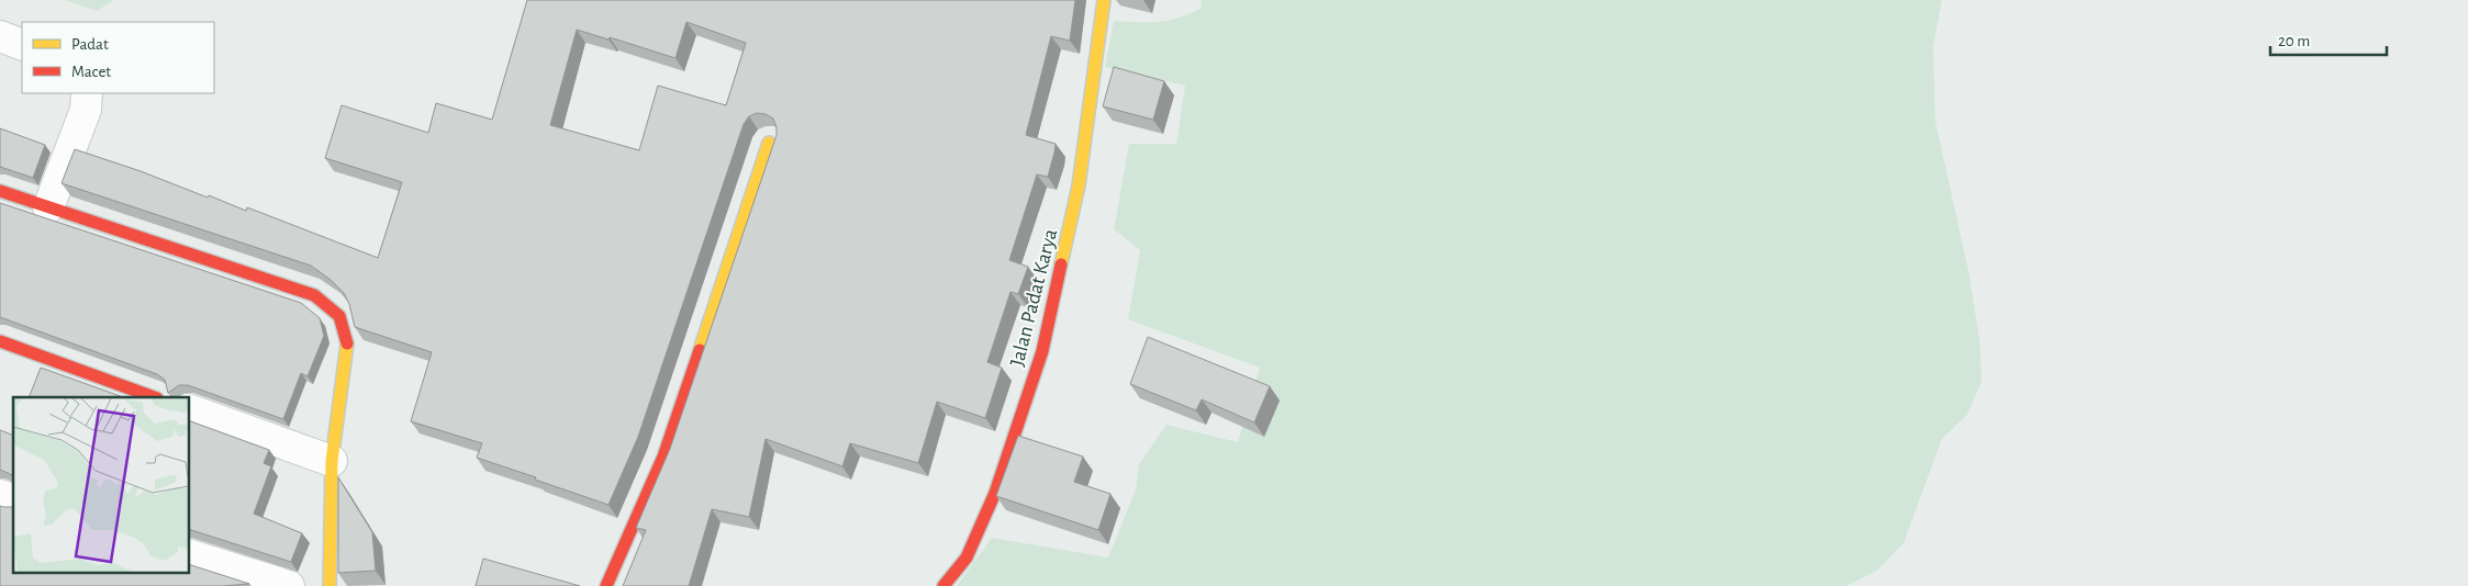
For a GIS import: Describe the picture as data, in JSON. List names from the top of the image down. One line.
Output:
{"streets":{"street":["Jalan Padat Karya"]},"legend":["Padat","Macet"],"scale_bar":"20 m"}
